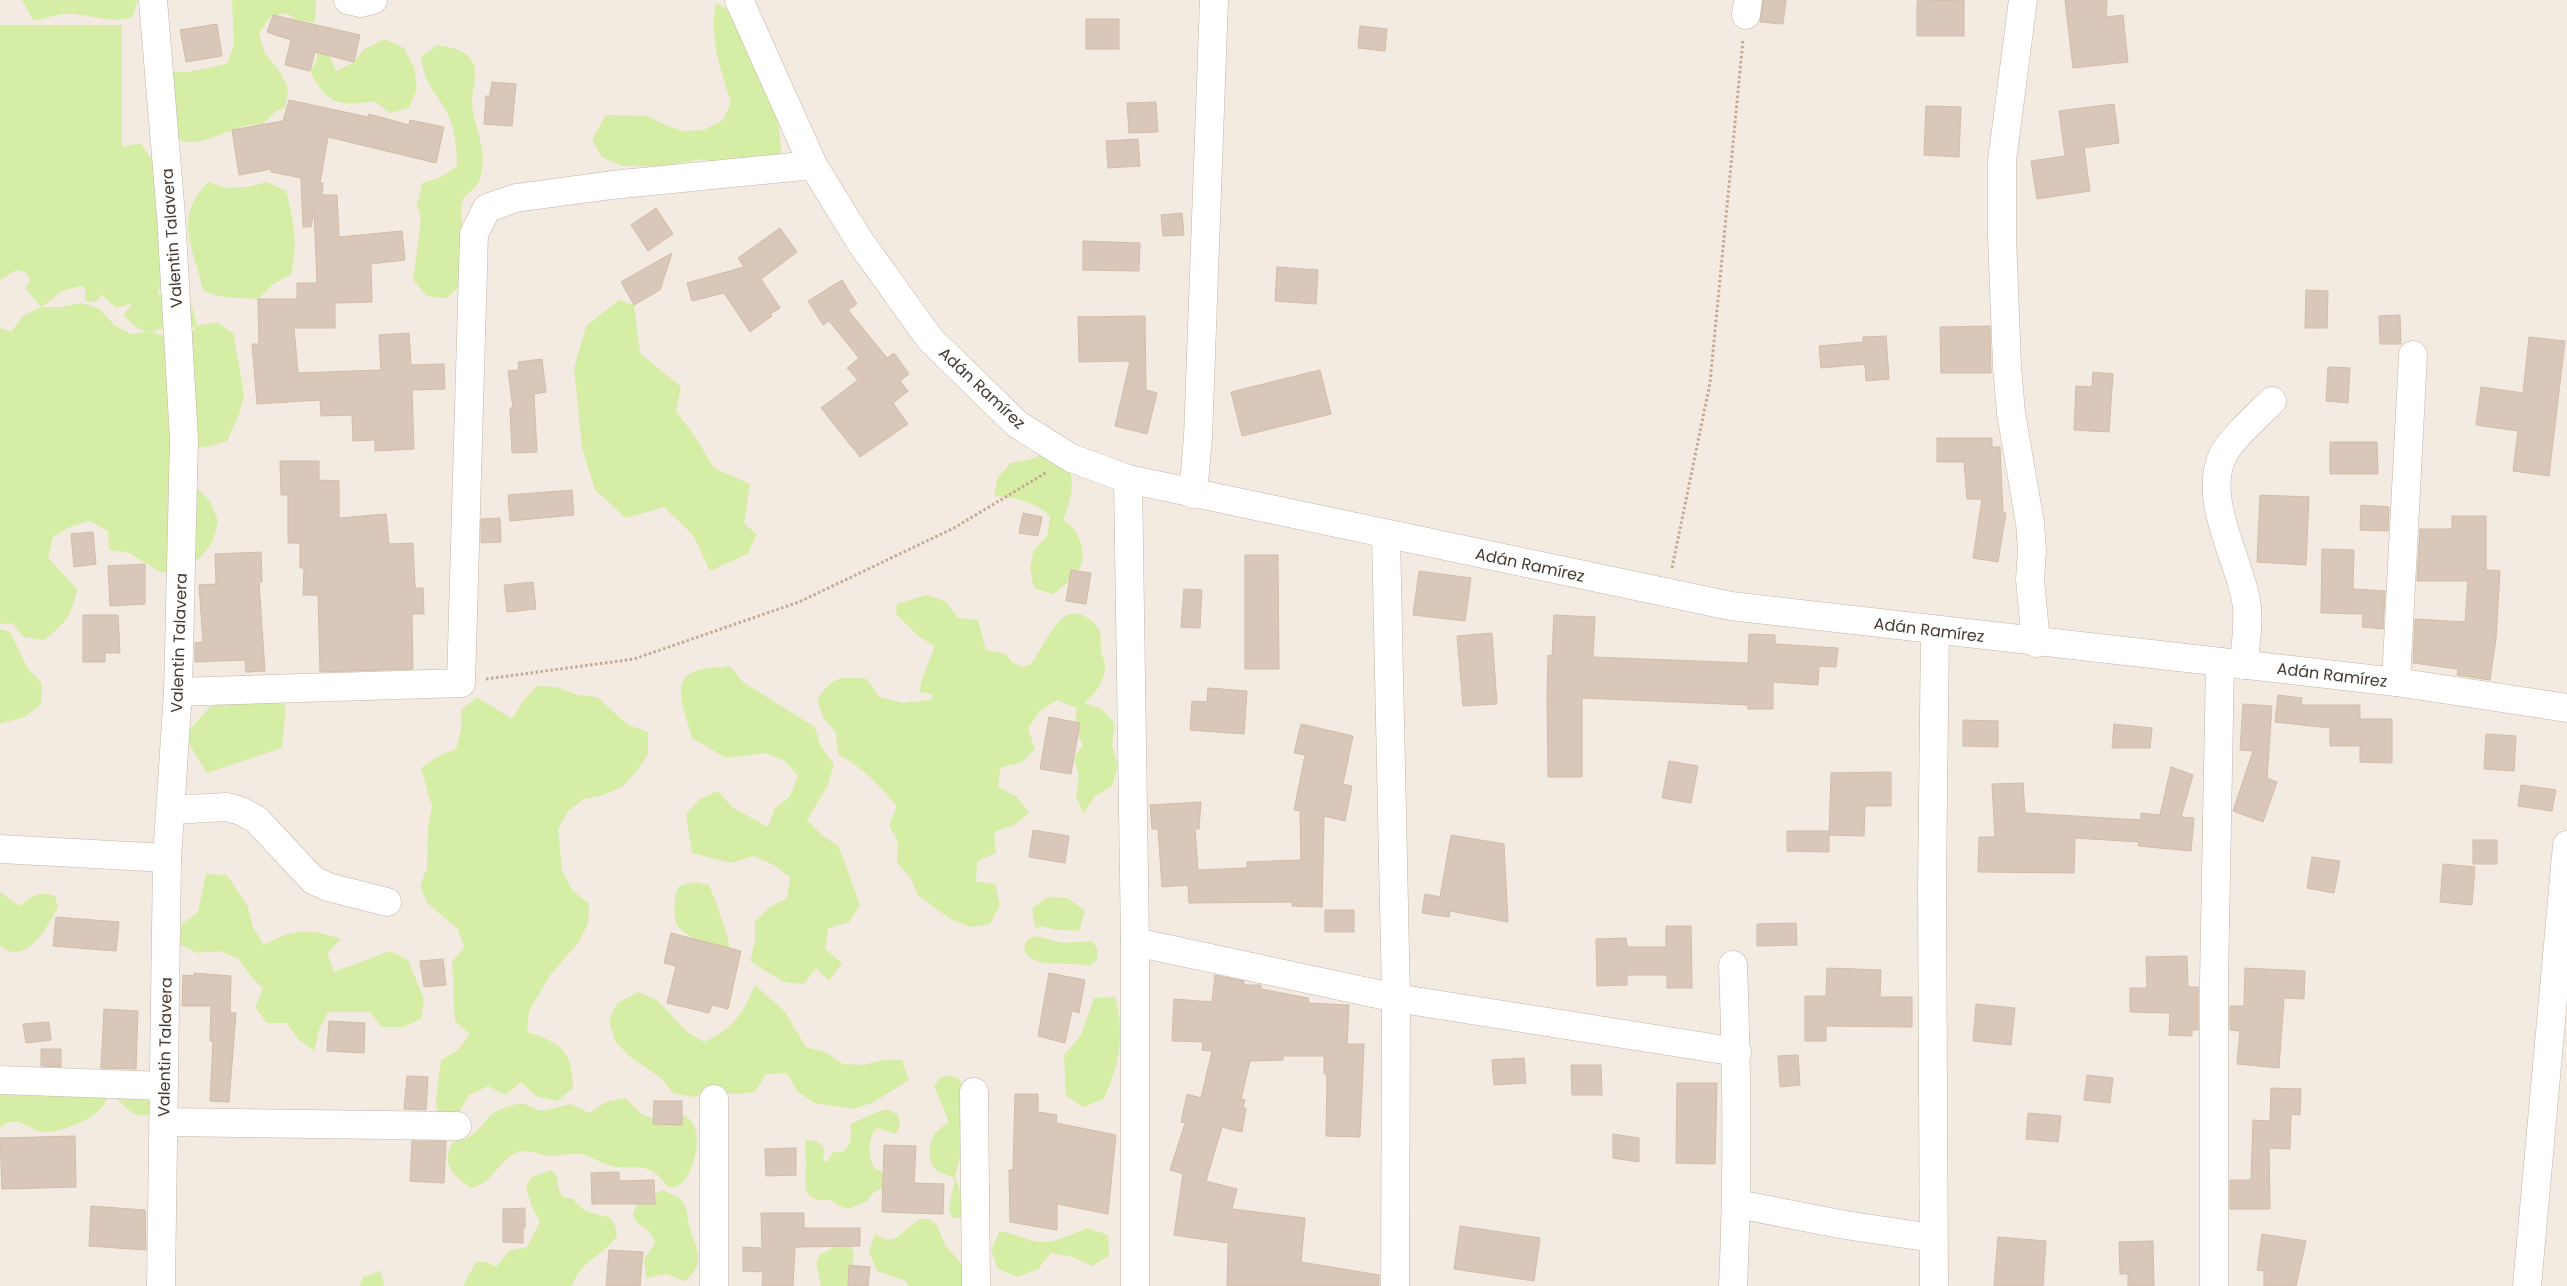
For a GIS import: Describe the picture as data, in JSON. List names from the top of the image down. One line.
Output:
{"streets":{"street":["Valentin Talavera","Adán Ramírez"]}}
